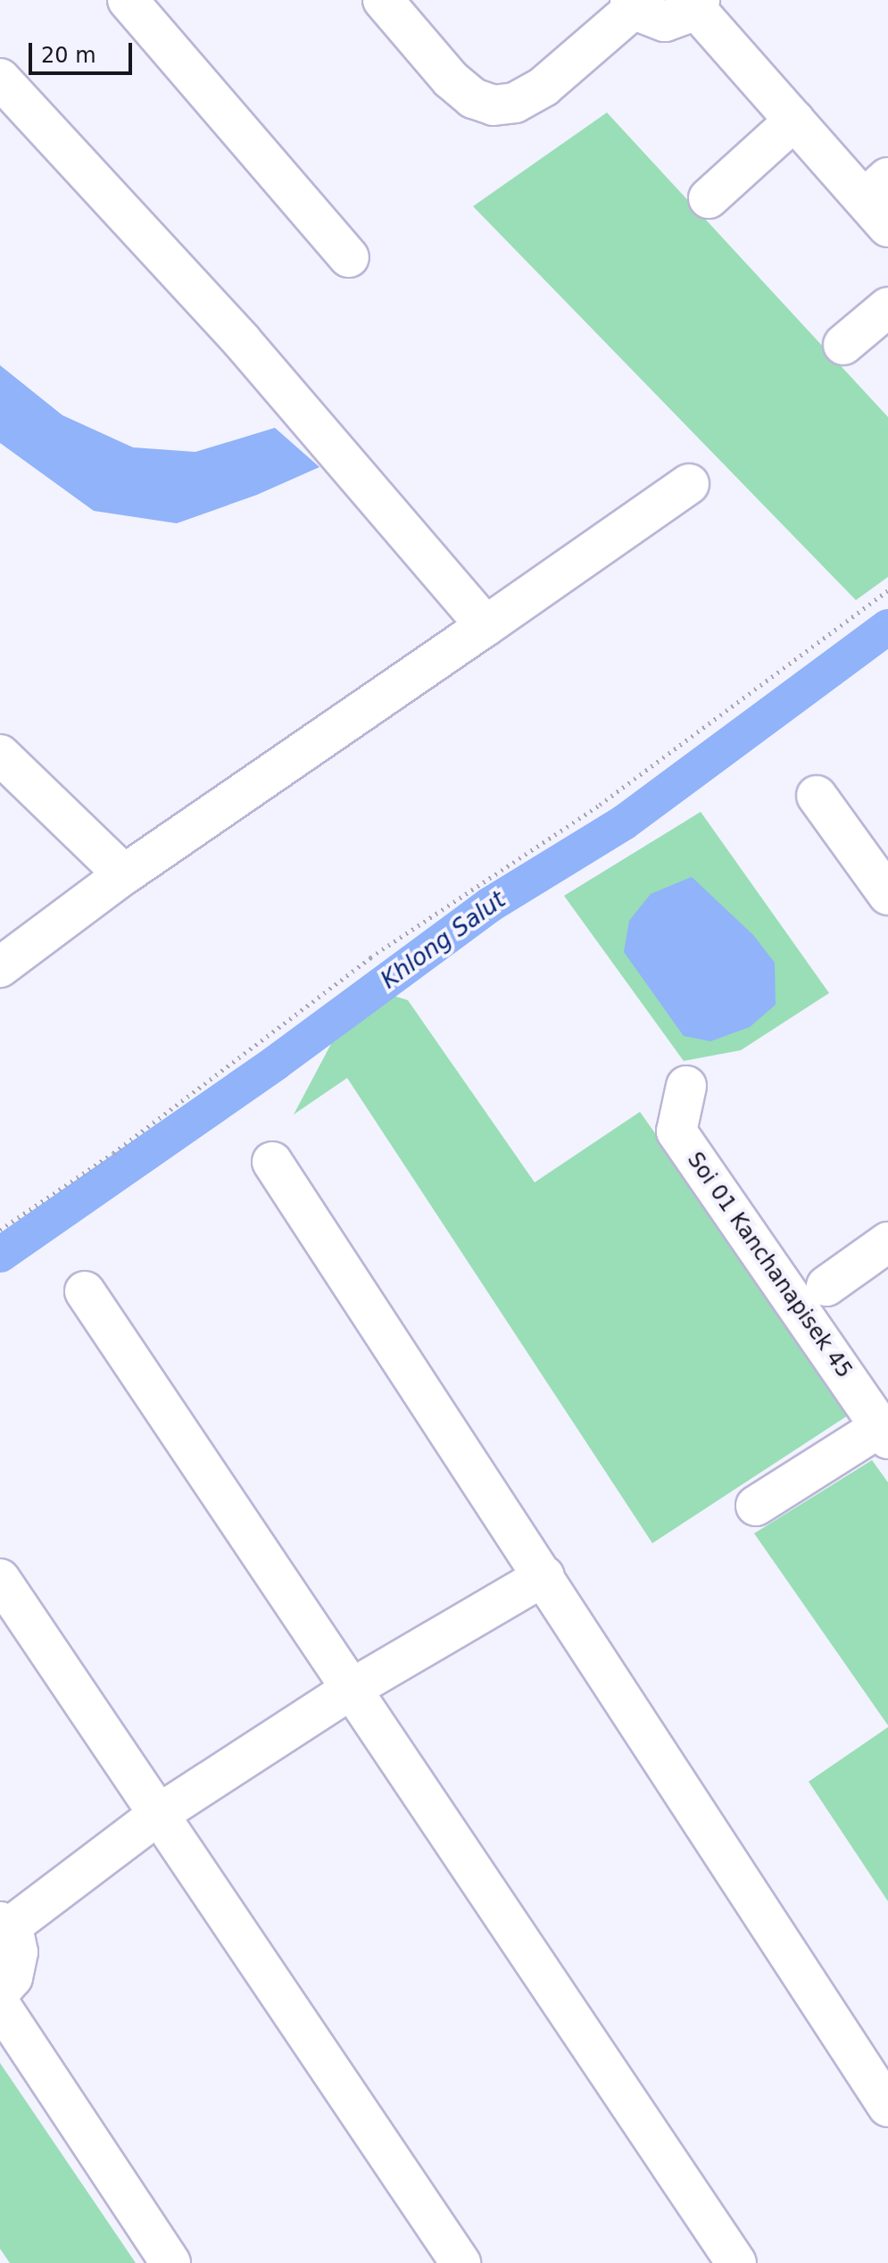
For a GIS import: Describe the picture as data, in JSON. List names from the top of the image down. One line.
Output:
{"streets":{"street":["Soi 01 Kanchanapisek 45"]},"water":["Khlong Salut"],"scale_bar":"20 m"}
